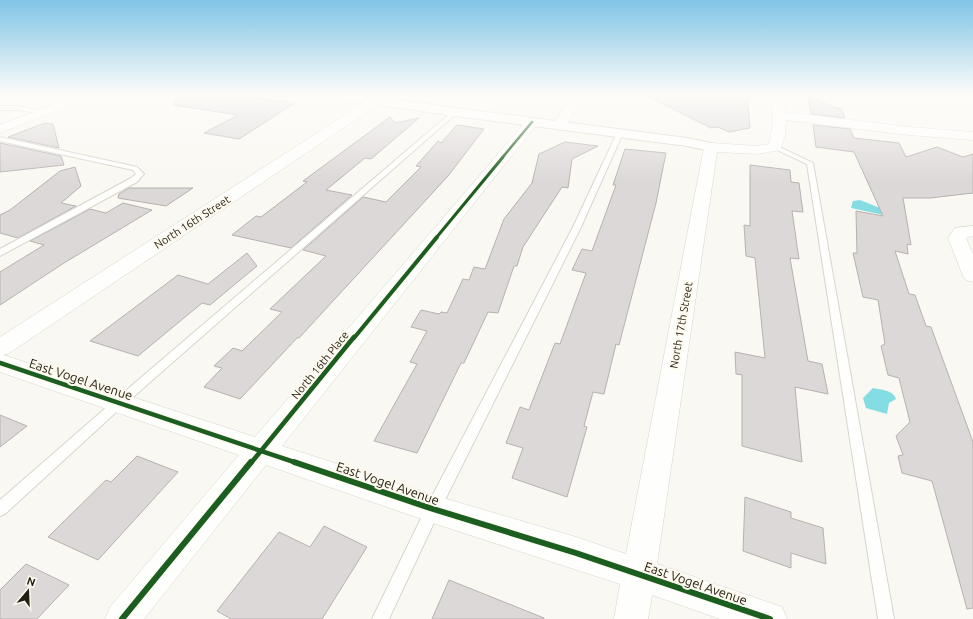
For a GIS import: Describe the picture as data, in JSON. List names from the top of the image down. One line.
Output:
{"streets":{"street":["North 16th Street","North 17th Street","North 16th Place","East Vogel Avenue"]},"crossings":[["North 17th Street","East Vogel Avenue"],["North 16th Place","East Vogel Avenue"]],"north":"top"}
